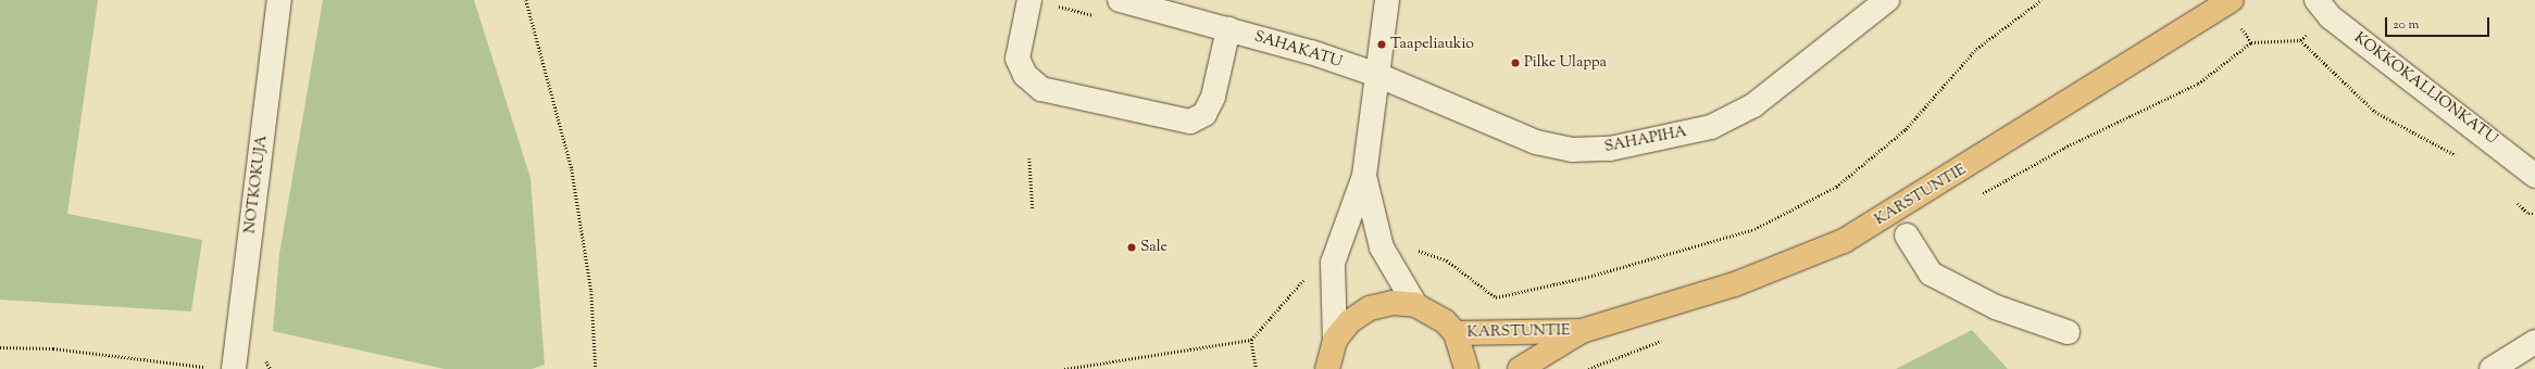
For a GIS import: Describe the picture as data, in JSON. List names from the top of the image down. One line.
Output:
{"streets":{"main road":["KARSTUNTIE"],"street":["SAHAKATU","KOKKOKALLIONKATU","SAHAPIHA","NOTKOKUJA"]},"crossings":[["SAHAKATU","SAHAPIHA"]],"places":["Taapeliaukio","Pilke Ulappa","Sale"],"scale_bar":"20 m"}
